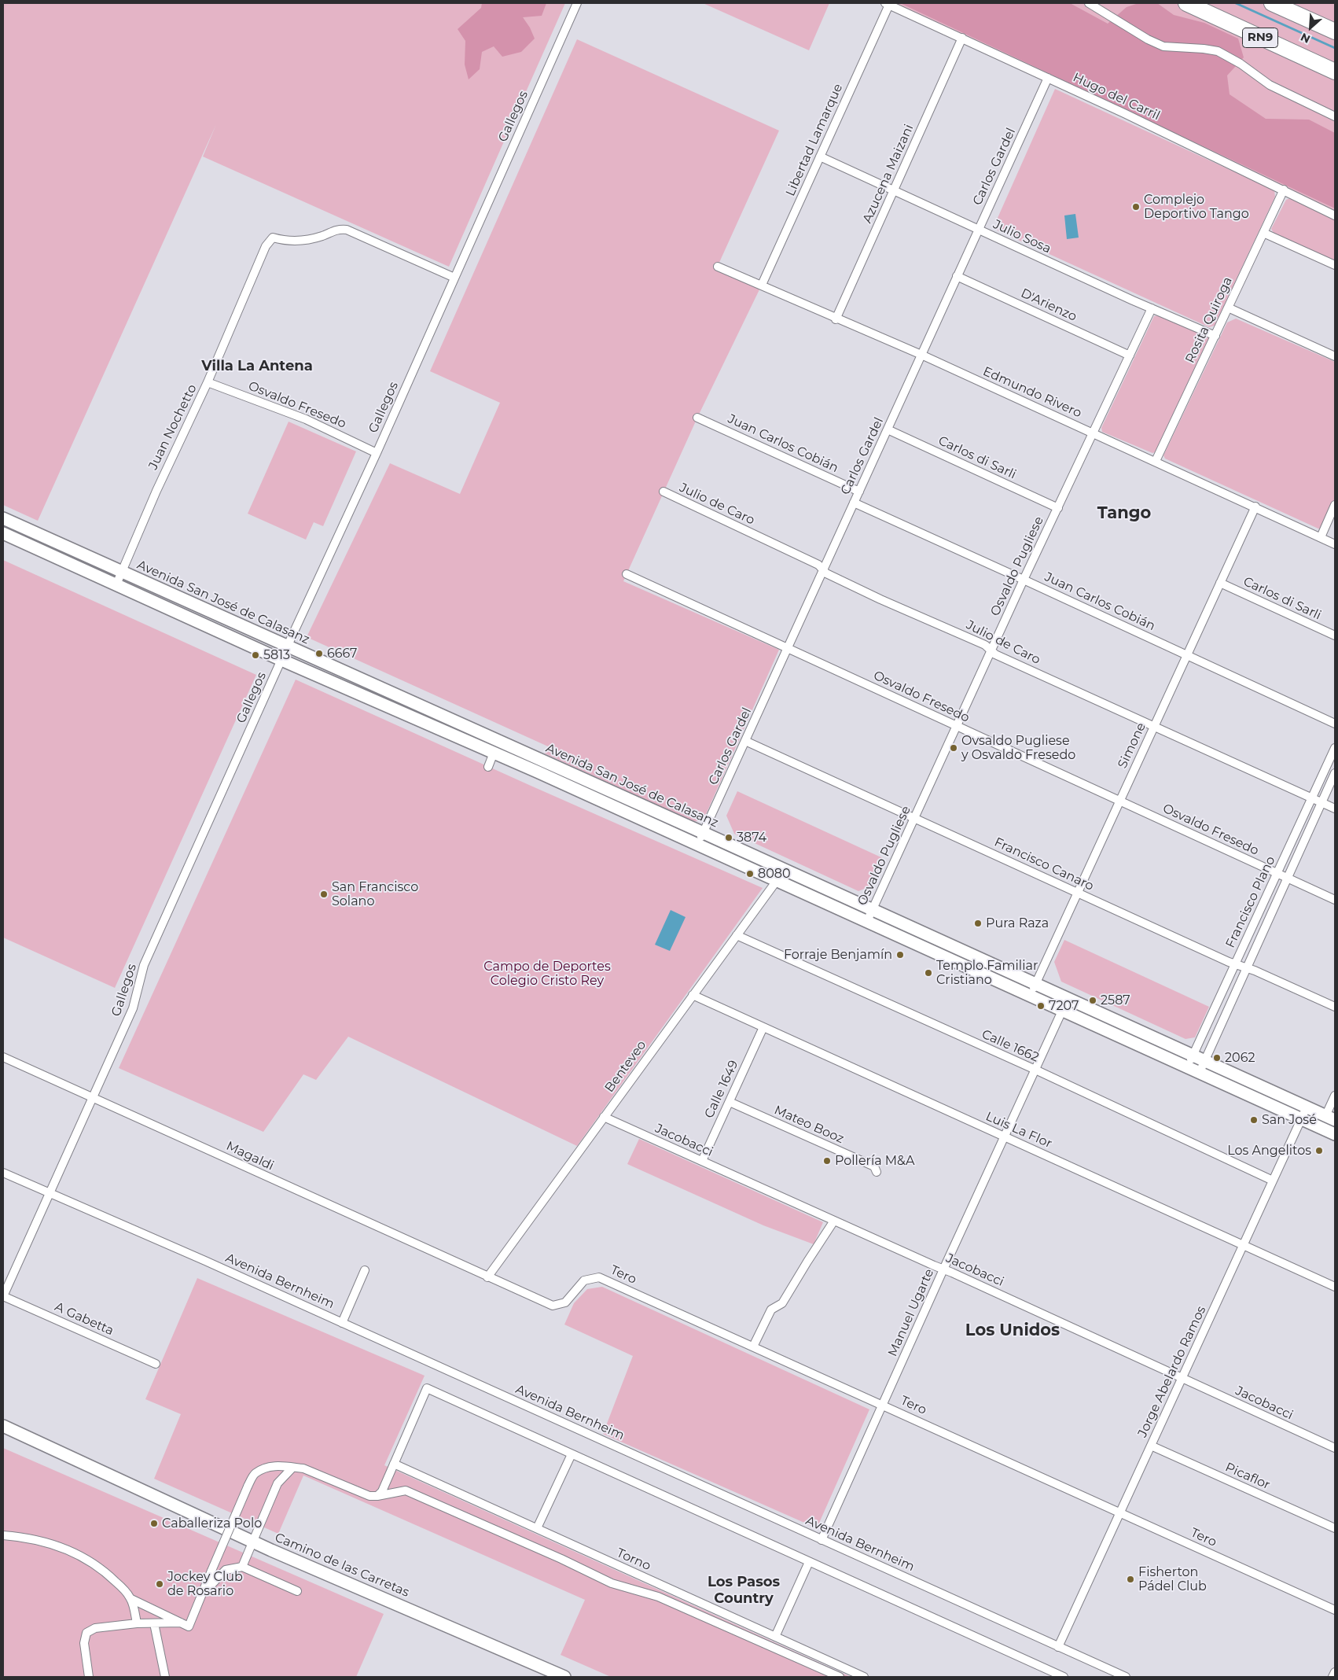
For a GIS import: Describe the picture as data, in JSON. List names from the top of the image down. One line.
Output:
{"streets":{"highway":["RN9"],"main road":["Avenida San José de Calasanz","Camino de las Carretas"],"street":["Hugo del Carril","Gallegos","Libertad Lamarque","Carlos Gardel","Azucena Maizani","Julio Sosa","D'Arienzo","Rosita Quiroga","Edmundo Rivero","Osvaldo Fresedo","Juan Nochetto","Juan Carlos Cobián","Carlos di Sarli","Julio de Caro","Osvaldo Pugliese","Simone","Francisco Canaro","Francisco Plano","Calle 1662","Benteveo","Calle 1649","Mateo Booz","Luis La Flor","Jacobacci","Magaldi","Tero","Avenida Bernheim","Manuel Ugarte","A Gabetta","Jorge Abelardo Ramos","Picaflor","Torno"]},"crossings":[["Hugo del Carril","Libertad Lamarque"],["Hugo del Carril","Carlos Gardel"],["Hugo del Carril","Azucena Maizani"],["Hugo del Carril","Rosita Quiroga"],["Gallegos","Osvaldo Fresedo"],["Gallegos","Juan Nochetto"],["Gallegos","Avenida San José de Calasanz"],["Gallegos","Magaldi"],["Gallegos","Avenida Bernheim"],["Gallegos","A Gabetta"],["Libertad Lamarque","Julio Sosa"],["Libertad Lamarque","Edmundo Rivero"],["Carlos Gardel","Julio Sosa"],["Carlos Gardel","D'Arienzo"],["Carlos Gardel","Edmundo Rivero"],["Carlos Gardel","Osvaldo Fresedo"],["Carlos Gardel","Juan Carlos Cobián"],["Carlos Gardel","Carlos di Sarli"],["Carlos Gardel","Julio de Caro"],["Carlos Gardel","Avenida San José de Calasanz"],["Carlos Gardel","Francisco Canaro"],["Azucena Maizani","Julio Sosa"],["Azucena Maizani","Edmundo Rivero"],["Julio Sosa","Rosita Quiroga"],["Julio Sosa","Osvaldo Pugliese"],["D'Arienzo","Osvaldo Pugliese"],["Rosita Quiroga","Edmundo Rivero"],["Edmundo Rivero","Osvaldo Pugliese"],["Edmundo Rivero","Simone"],["Osvaldo Fresedo","Juan Nochetto"],["Osvaldo Fresedo","Osvaldo Pugliese"],["Osvaldo Fresedo","Simone"],["Osvaldo Fresedo","Francisco Plano"],["Juan Nochetto","Avenida San José de Calasanz"],["Juan Carlos Cobián","Osvaldo Pugliese"],["Juan Carlos Cobián","Simone"],["Carlos di Sarli","Osvaldo Pugliese"],["Carlos di Sarli","Simone"],["Julio de Caro","Osvaldo Pugliese"],["Julio de Caro","Simone"],["Julio de Caro","Francisco Plano"],["Osvaldo Pugliese","Avenida San José de Calasanz"],["Osvaldo Pugliese","Francisco Canaro"],["Avenida San José de Calasanz","Simone"],["Avenida San José de Calasanz","Francisco Plano"],["Avenida San José de Calasanz","Benteveo"],["Avenida San José de Calasanz","Manuel Ugarte"],["Avenida San José de Calasanz","Jorge Abelardo Ramos"],["Simone","Francisco Canaro"],["Francisco Canaro","Francisco Plano"],["Calle 1662","Benteveo"],["Calle 1662","Manuel Ugarte"],["Calle 1662","Jorge Abelardo Ramos"],["Benteveo","Luis La Flor"],["Benteveo","Jacobacci"],["Benteveo","Magaldi"],["Benteveo","Tero"],["Calle 1649","Mateo Booz"],["Calle 1649","Luis La Flor"],["Calle 1649","Jacobacci"],["Luis La Flor","Manuel Ugarte"],["Luis La Flor","Jorge Abelardo Ramos"],["Jacobacci","Manuel Ugarte"],["Jacobacci","Jorge Abelardo Ramos"],["Magaldi","Tero"],["Tero","Manuel Ugarte"],["Tero","Jorge Abelardo Ramos"],["Avenida Bernheim","Manuel Ugarte"],["Avenida Bernheim","Jorge Abelardo Ramos"],["Jorge Abelardo Ramos","Picaflor"]],"districts":["Villa La Antena","Tango","Los Unidos","Los Pasos Country"],"parks":["Campo de Deportes Colegio Cristo Rey"],"places":["Complejo Deportivo Tango","6667","5813","Ovsaldo Pugliese y Osvaldo Fresedo","3874","8080","San Francisco Solano","Pura Raza","Forraje Benjamín","Templo Familiar Cristiano","2587","7207","2062","San José","Los Angelitos","Pollería M&A","Caballeriza Polo","Fisherton Pádel Club","Jockey Club de Rosario"],"north":"bottom left"}
